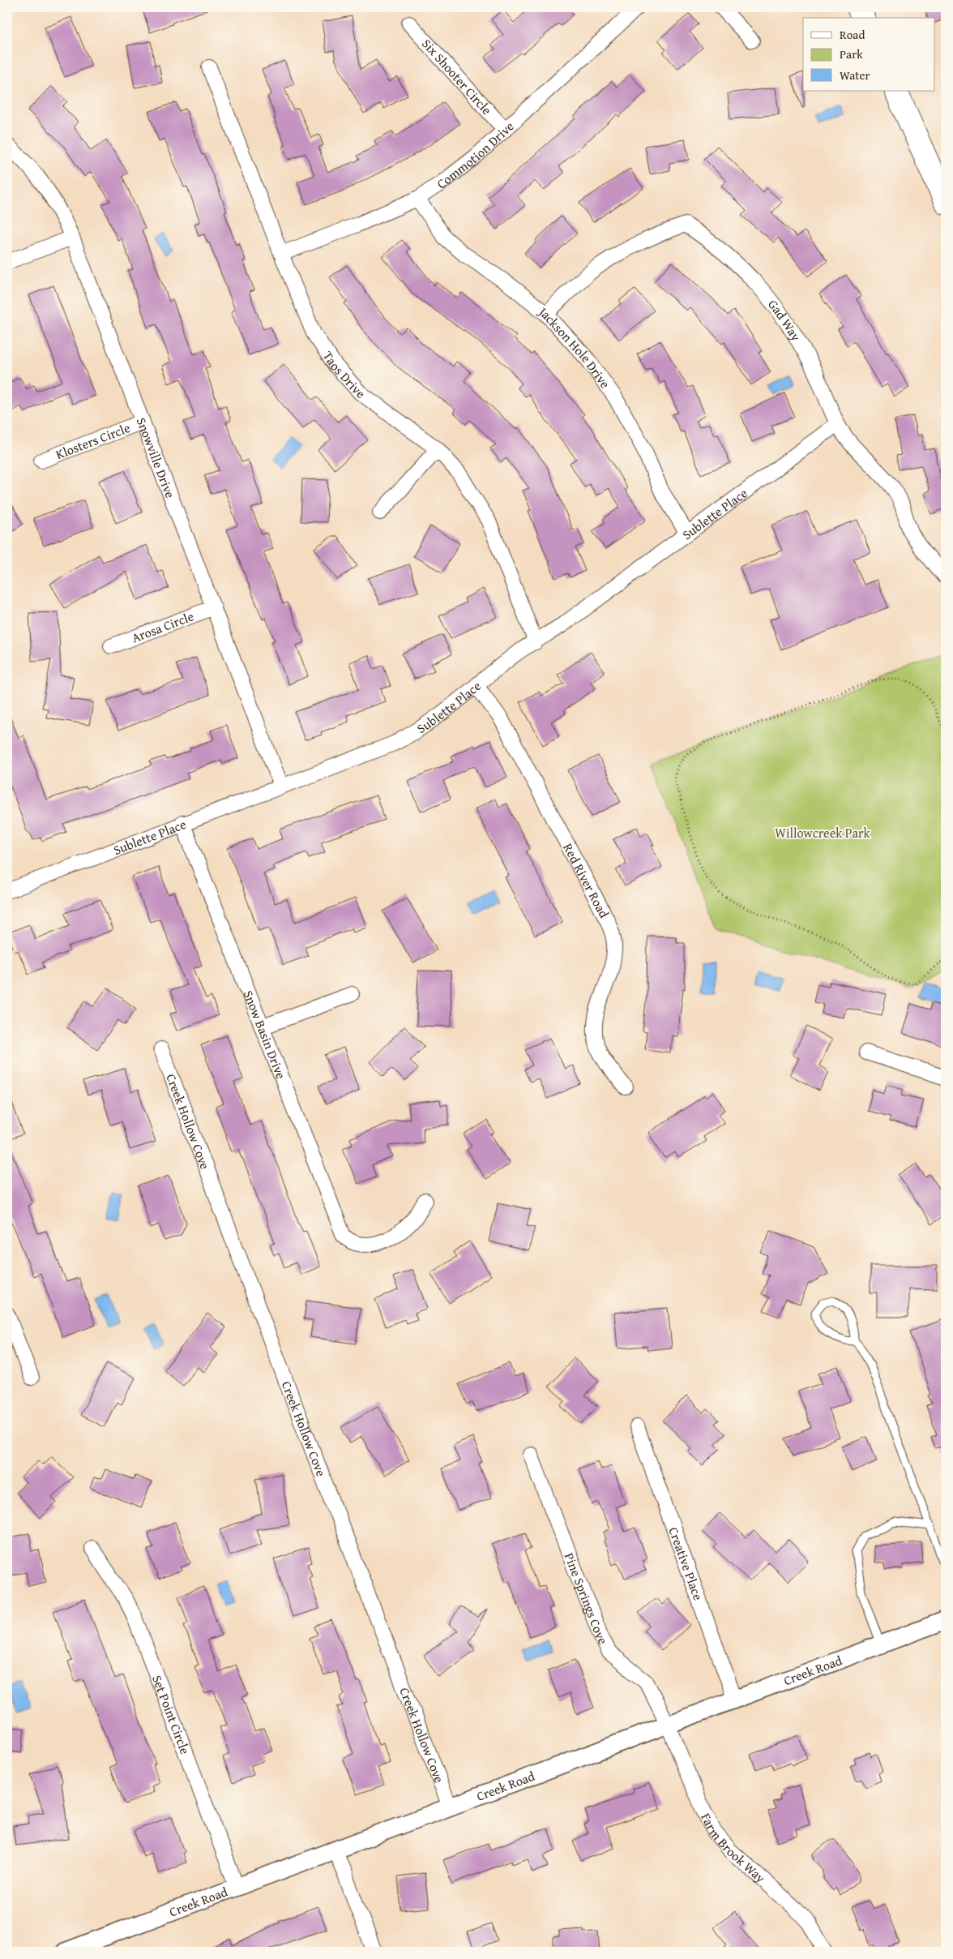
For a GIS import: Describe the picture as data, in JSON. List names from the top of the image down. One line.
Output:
{"streets":{"street":["Six Shooter Circle","Commotion Drive","Gad Way","Jackson Hole Drive","Taos Drive","Klosters Circle","Snowville Drive","Sublette Place","Arosa Circle","Red River Road","Snow Basin Drive","Creek Hollow Cove","Creative Place","Pine Springs Cove","Creek Road","Set Point Circle","Farm Brook Way"]},"crossings":[["Six Shooter Circle","Commotion Drive"],["Commotion Drive","Jackson Hole Drive"],["Commotion Drive","Taos Drive"],["Gad Way","Jackson Hole Drive"],["Gad Way","Sublette Place"],["Jackson Hole Drive","Sublette Place"],["Taos Drive","Sublette Place"],["Klosters Circle","Snowville Drive"],["Snowville Drive","Sublette Place"],["Snowville Drive","Arosa Circle"],["Sublette Place","Red River Road"],["Sublette Place","Snow Basin Drive"],["Creek Hollow Cove","Creek Road"],["Creative Place","Creek Road"],["Pine Springs Cove","Creek Road"],["Pine Springs Cove","Farm Brook Way"],["Creek Road","Set Point Circle"],["Creek Road","Farm Brook Way"]],"parks":["Willowcreek Park"],"legend":["Road","Park","Water"]}
